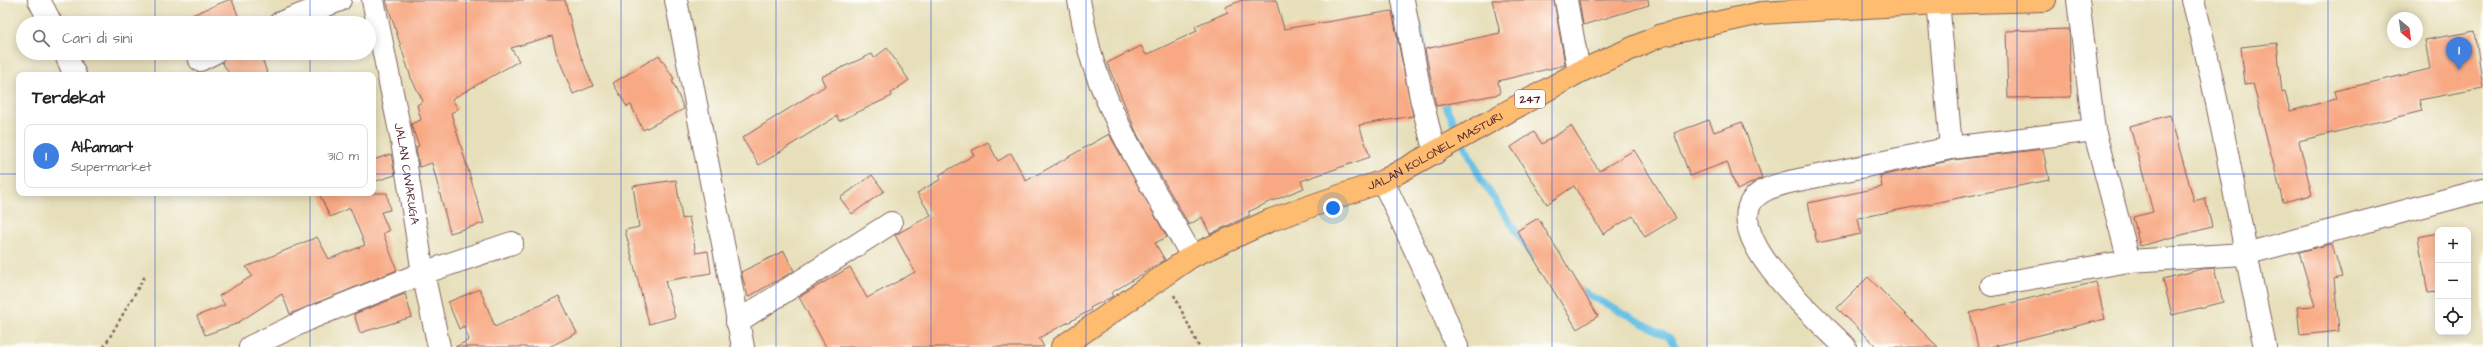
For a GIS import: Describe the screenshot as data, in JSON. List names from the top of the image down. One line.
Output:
{"streets":{"main road":["247","JALAN KOLONEL MASTURI"],"street":["JALAN CIWARUGA"]},"north":"bottom right","page":{"search":"Cari di sini","pins":"1","heading":"Terdekat","list":[{"mark":"1","name":"Alfamart","note":"Supermarket","value":"310 m"}],"map_buttons":["+","−"]}}
